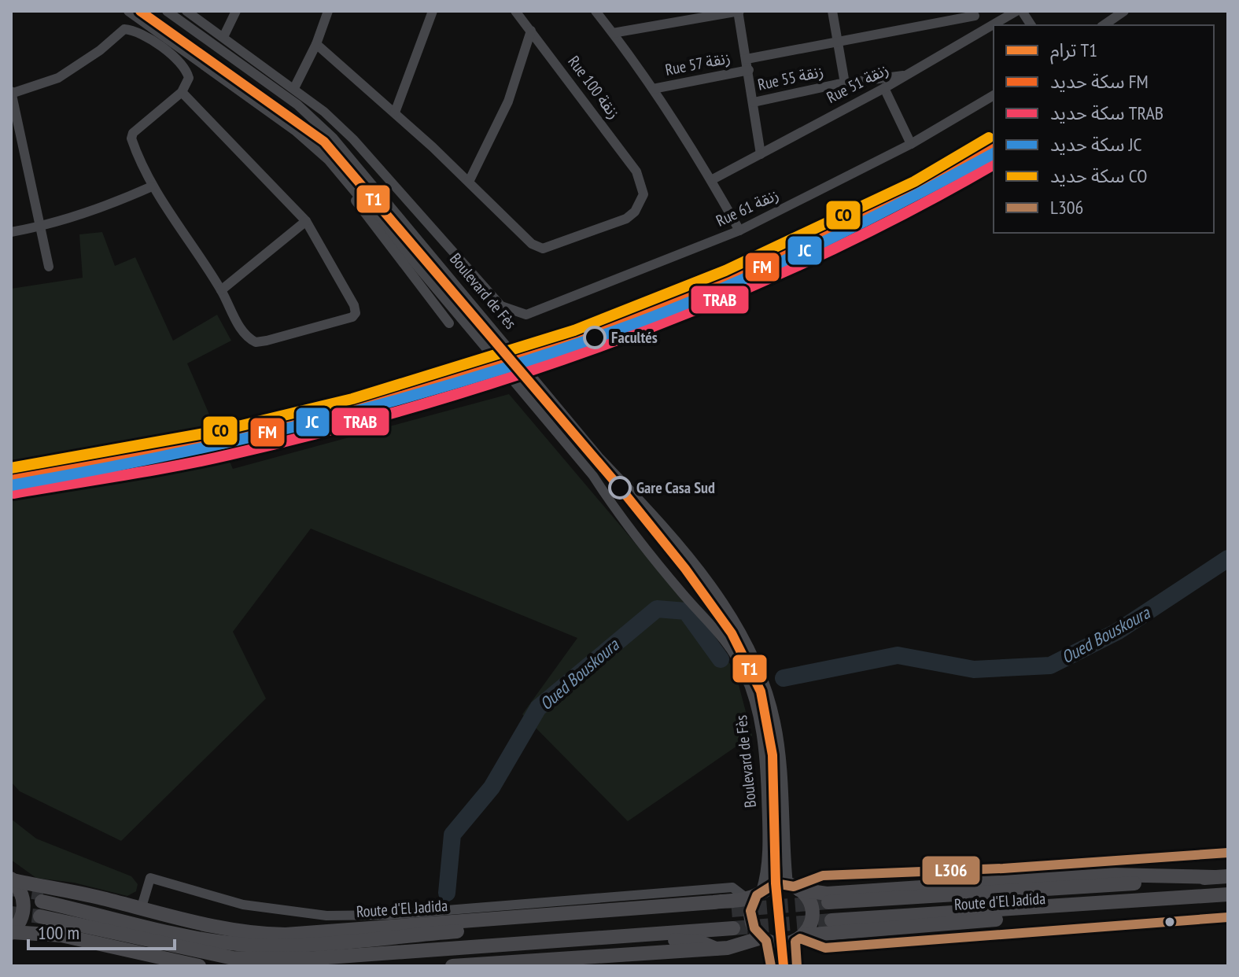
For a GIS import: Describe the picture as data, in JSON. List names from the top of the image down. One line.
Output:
{"streets":{"highway":["Route d'El Jadida"],"street":["Rue 57 زنقة","Rue 55 زنقة","Rue 51 زنقة","Rue 100 زنقة","Rue 61 زنقة","Boulevard de Fès"]},"crossings":[["Rue 55 زنقة","Rue 51 زنقة"],["Boulevard de Fès","Route d'El Jadida"]],"water":["Oued Bouskoura"],"places":["Facultés","Gare Casa Sud"],"lines":["tram line T1","rail line CO","rail line FM","rail line JC","rail line TRAB","transit line L306"],"legend":["ترام T1","سكة حديد FM","سكة حديد TRAB","سكة حديد JC","سكة حديد CO","L306"],"scale_bar":"100 m"}
